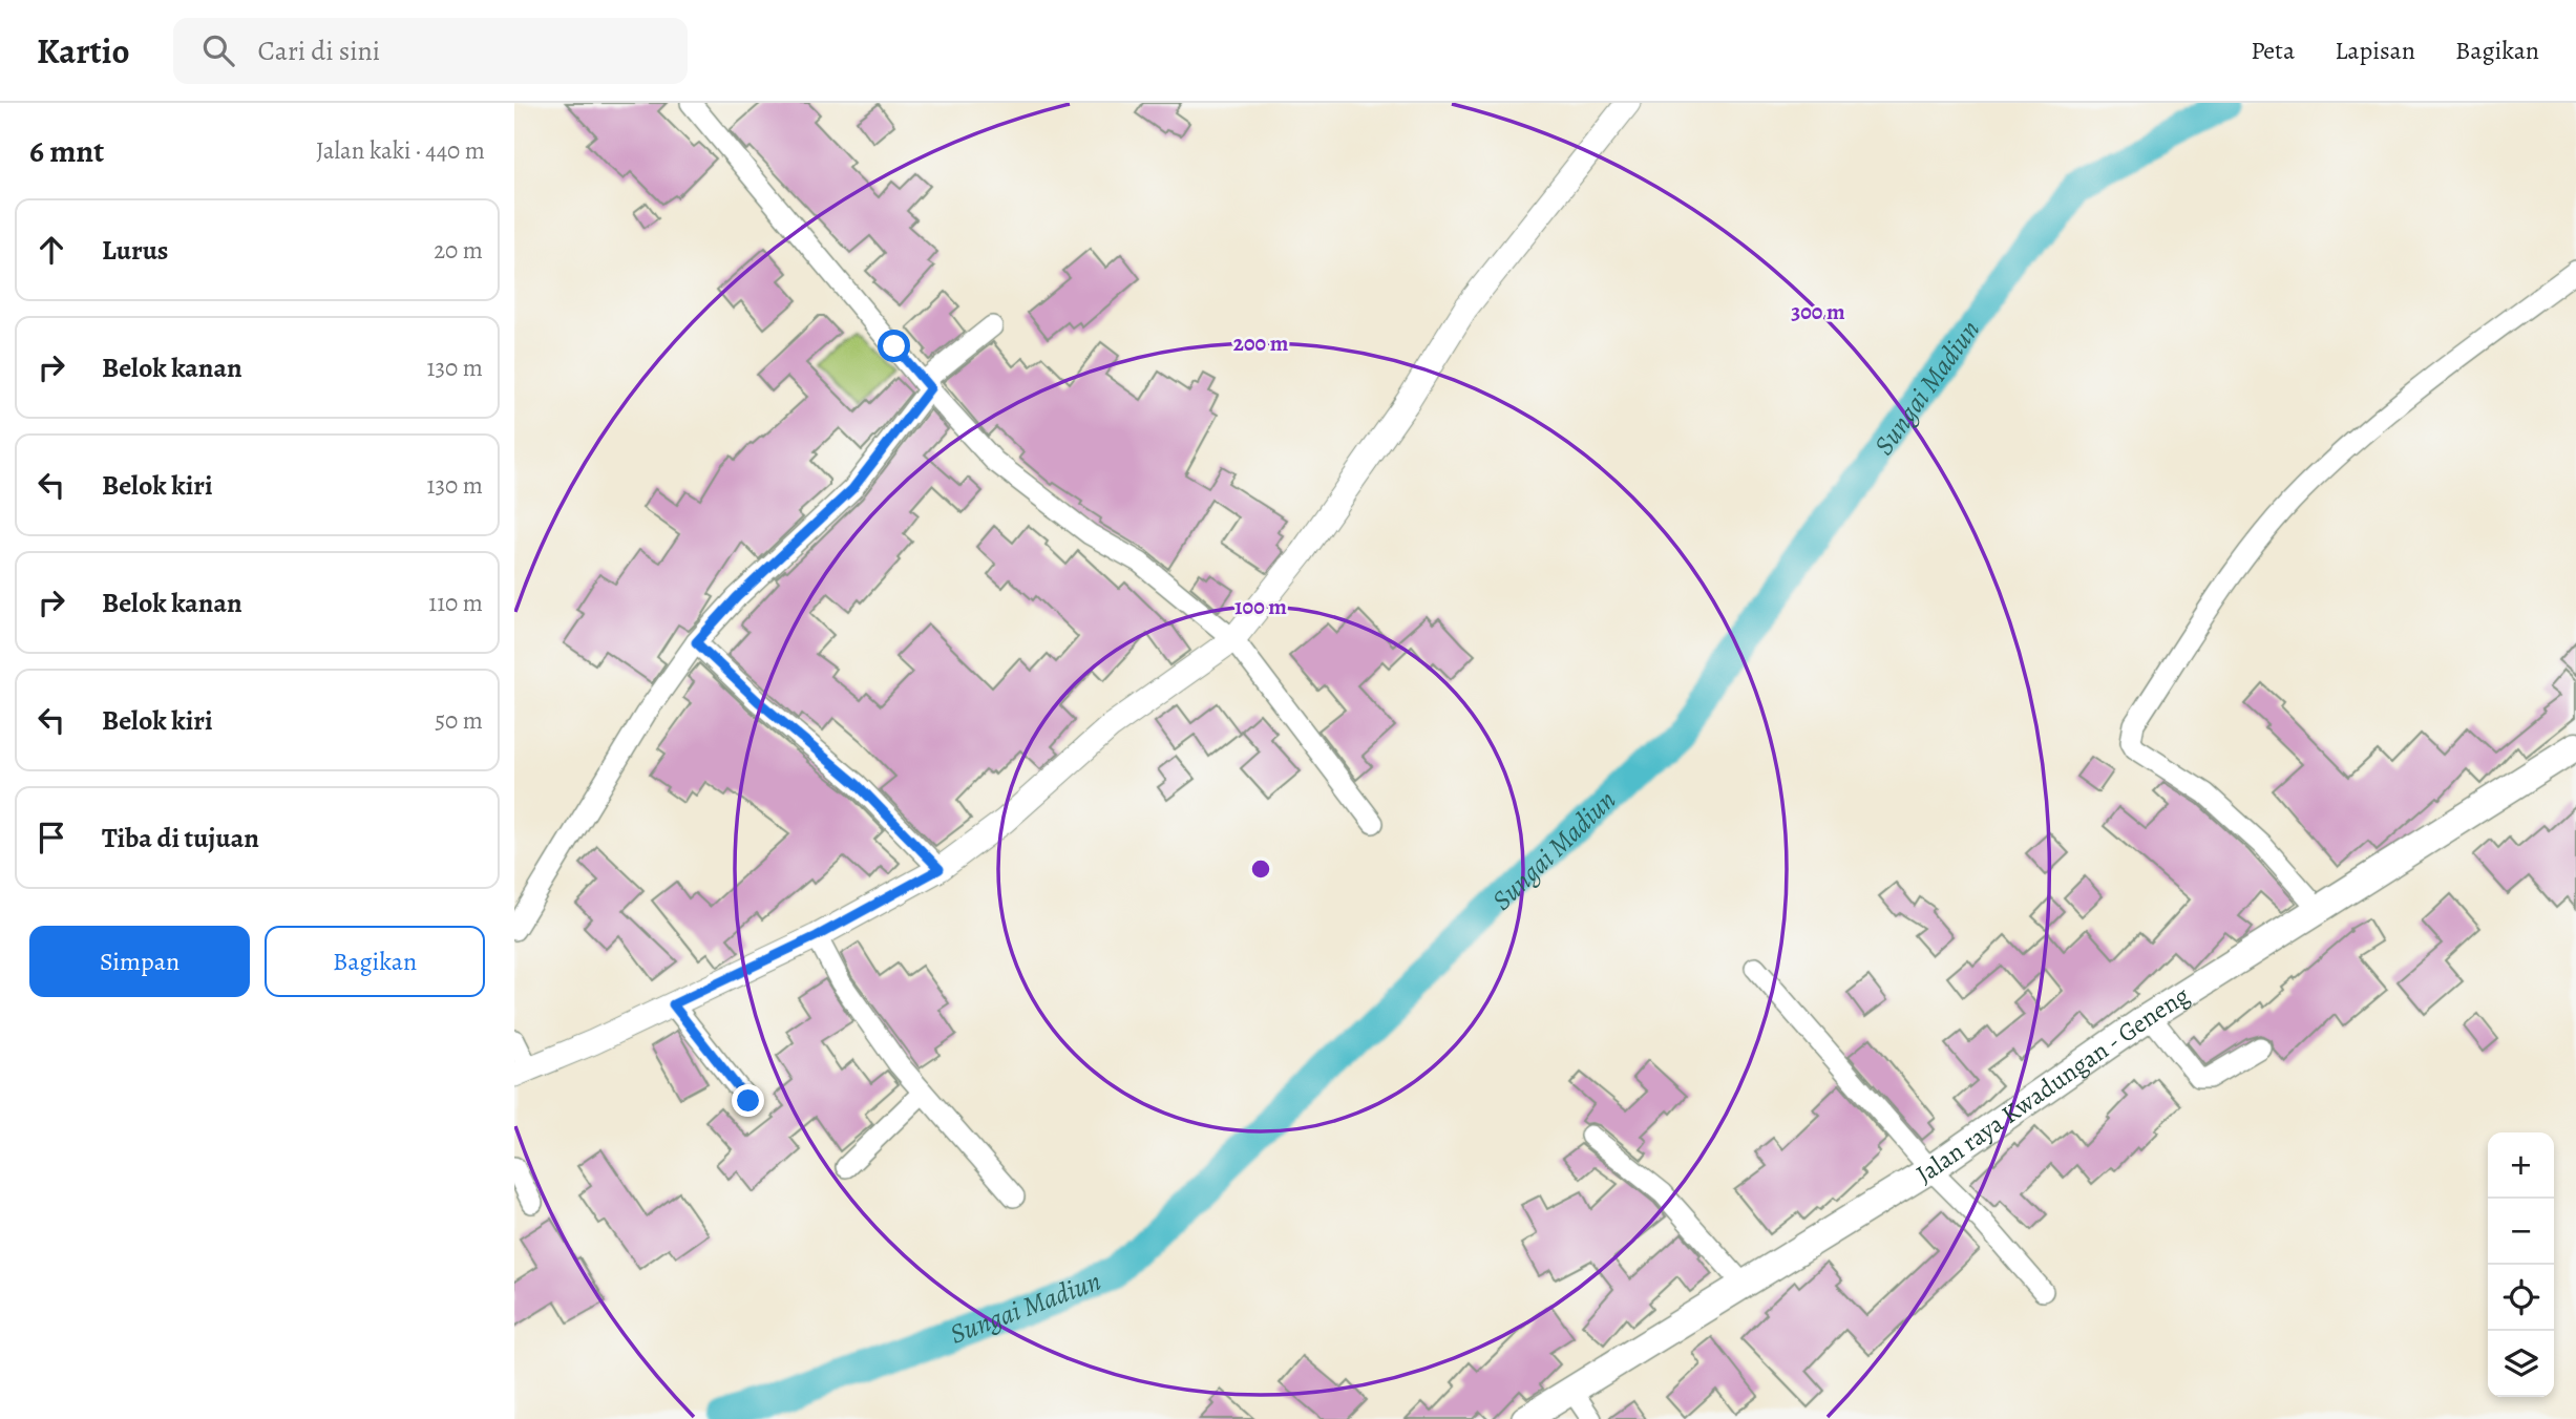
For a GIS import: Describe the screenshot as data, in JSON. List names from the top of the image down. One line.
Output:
{"streets":{"main road":["Jalan raya Kwadungan - Geneng"]},"water":["Sungai Madiun"],"page":{"header":"Kartio","search":"Cari di sini","nav":["Peta","Lapisan","Bagikan"],"heading":["6 mnt","Jalan kaki · 440 m"],"list":[["Lurus","20 m"],["Belok kanan","130 m"],["Belok kiri","130 m"],["Belok kanan","110 m"],["Belok kiri","50 m"],"Tiba di tujuan"],"buttons":["Simpan","Bagikan"],"map_buttons":["+","−"]},"rings":["300 m","200 m","100 m"]}
